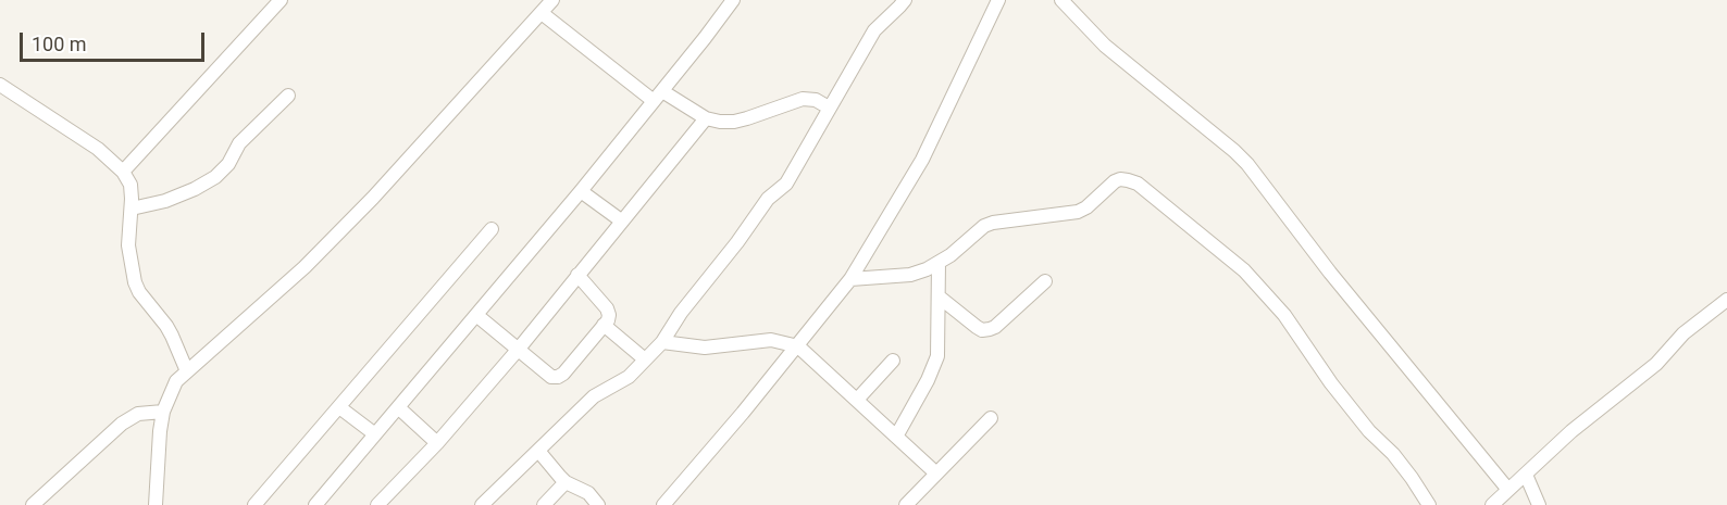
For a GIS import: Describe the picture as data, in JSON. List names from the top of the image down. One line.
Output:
{"scale_bar":"100 m"}
